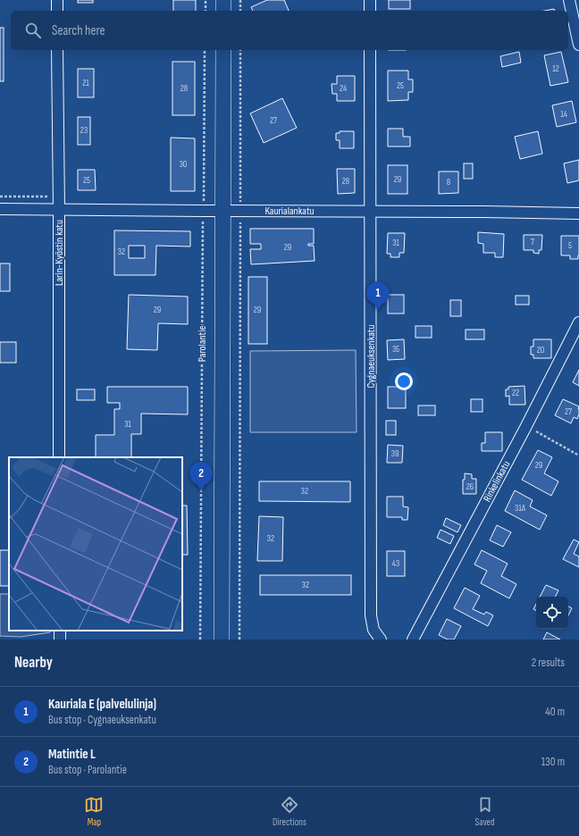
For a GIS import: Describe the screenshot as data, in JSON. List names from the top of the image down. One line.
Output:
{"streets":{"main road":["Parolantie"],"street":["Kaurialankatu","Larin-Kyöstin katu","Cygnaeuksenkatu","Rinkelinkatu"]},"crossings":[["Kaurialankatu","Larin-Kyöstin katu"],["Kaurialankatu","Parolantie"],["Kaurialankatu","Cygnaeuksenkatu"]],"house_numbers":["12","21","25","28","24","14","27","23","30","29","25","28","8","7","31","5","29","32","29","29","35","20","22","27","31","39","29","26","32","31A","32","43","32"],"page":{"search":"Search here","pins":["1","2"],"heading":["Nearby","2 results"],"list":[{"mark":"1","name":"Kauriala E (palvelulinja)","note":"Bus stop · Cygnaeuksenkatu","value":"40 m"},{"mark":"2","name":"Matintie L","note":"Bus stop · Parolantie","value":"130 m"}],"nav":["Map","Directions","Saved"]}}
